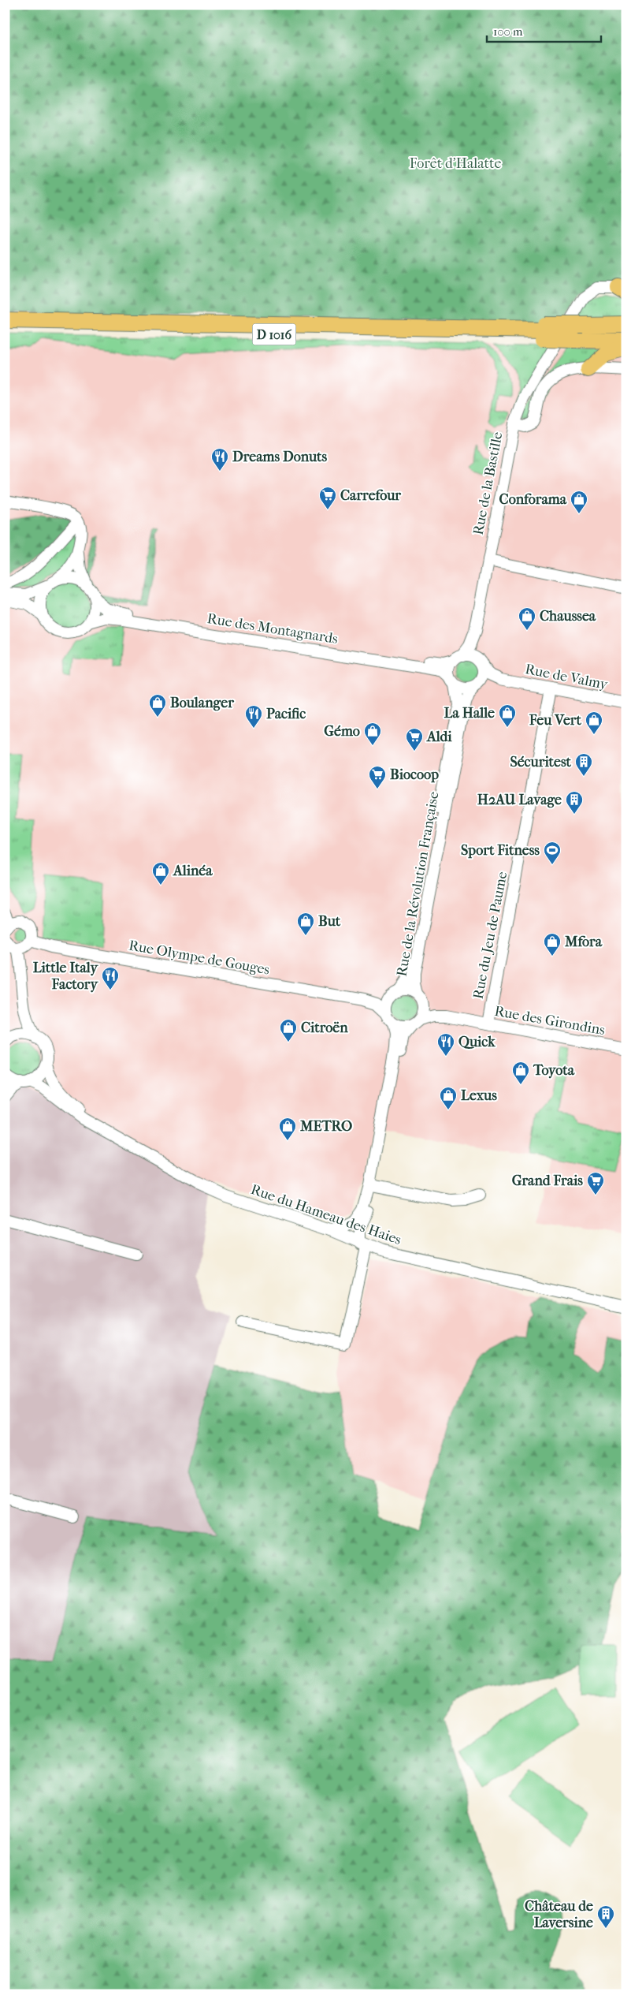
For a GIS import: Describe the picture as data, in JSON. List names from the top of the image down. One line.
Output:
{"streets":{"highway":["D 1016"],"street":["Rue de la Bastille","Rue des Montagnards","Rue de Valmy","Rue de la Révolution Française","Rue du Jeu de Paume","Rue Olympe de Gouges","Rue des Girondins","Rue du Hameau des Haies"]},"crossings":[["D 1016","Rue de la Bastille"],["Rue de la Bastille","Rue des Montagnards"],["Rue de la Bastille","Rue de Valmy"],["Rue de la Bastille","Rue de la Révolution Française"],["Rue des Montagnards","Rue de Valmy"],["Rue des Montagnards","Rue de la Révolution Française"],["Rue de Valmy","Rue de la Révolution Française"],["Rue de Valmy","Rue du Jeu de Paume"],["Rue de la Révolution Française","Rue Olympe de Gouges"],["Rue de la Révolution Française","Rue des Girondins"],["Rue du Jeu de Paume","Rue des Girondins"],["Rue Olympe de Gouges","Rue des Girondins"]],"parks":["Forêt d'Halatte"],"places":{"restaurant":["Dreams Donuts","Pacific","Little Italy Factory","Quick"],"supermarket":["Carrefour","Aldi","Biocoop","Grand Frais"],"shop":["Conforama","Chaussea","Boulanger","La Halle","Feu Vert","Gémo","Alinéa","But","Mfora","Citroën","Toyota","Lexus","METRO"],"building":["Sécuritest","H2AU Lavage","Château de Laversine"],"sports":["Sport Fitness"]},"scale_bar":"100 m"}
